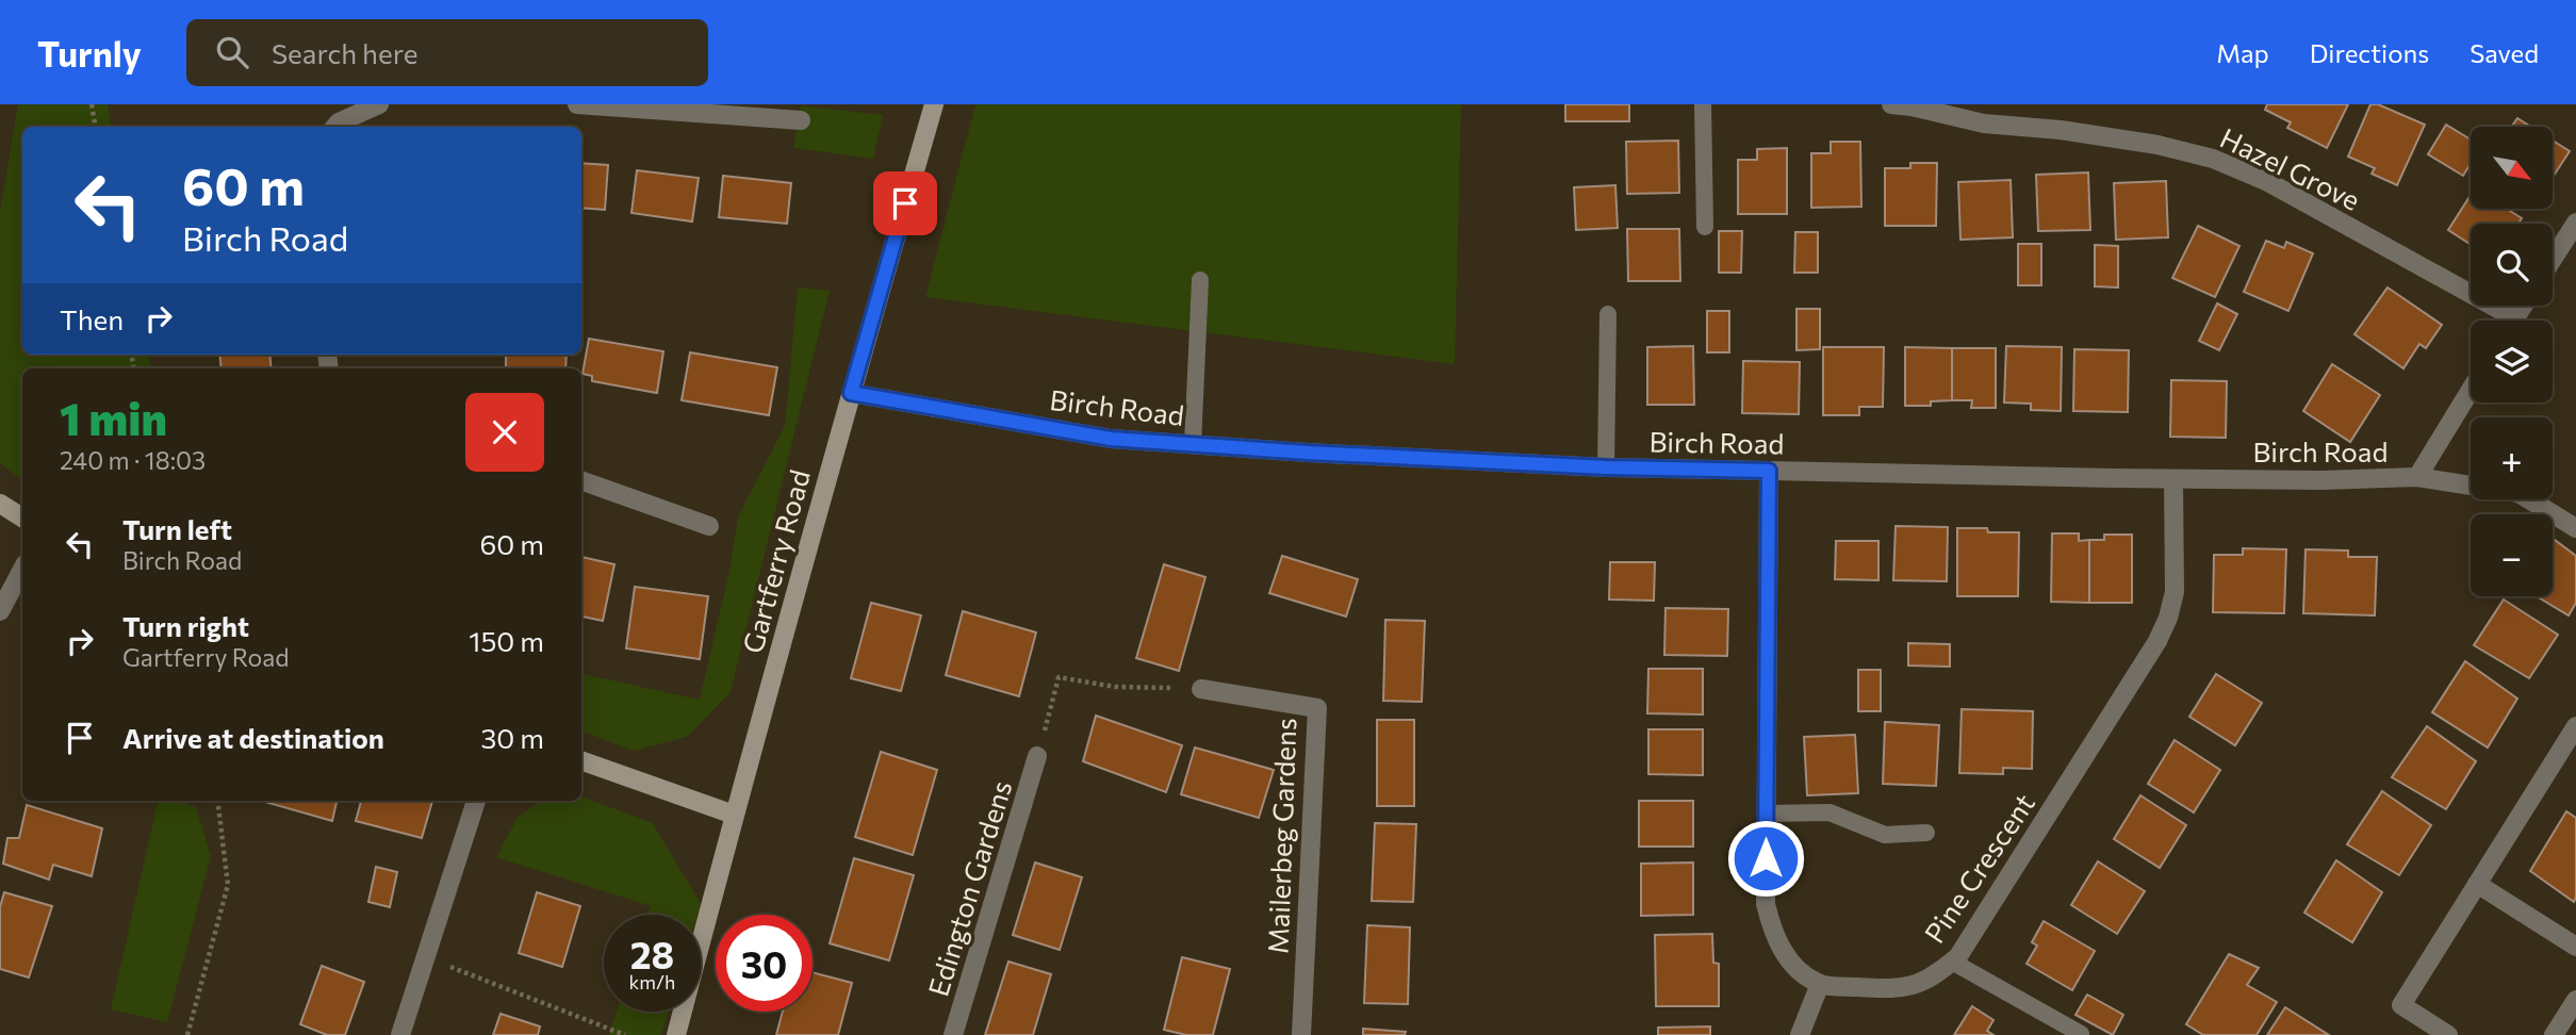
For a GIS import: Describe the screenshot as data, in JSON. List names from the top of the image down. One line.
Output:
{"streets":{"street":["Hazel Grove","Birch Road","Gartferry Road","Mailerbeg Gardens","Pine Crescent","Edington Gardens"]},"crossings":[["Birch Road","Gartferry Road"],["Birch Road","Pine Crescent"]],"north":"bottom right","page":{"header":"Turnly","search":"Search here","nav":["Map","Directions","Saved"],"map_buttons":["+","−"],"turn":["60 m","Birch Road"],"then":"Then","heading":["1 min","240 m · 18:03"],"list":[{"name":"Turn left","note":"Birch Road","value":"60 m"},{"name":"Turn right","note":"Gartferry Road","value":"150 m"},{"name":"Arrive at destination","value":"30 m"}],"speed":"28 km/h","limit":"30"}}
